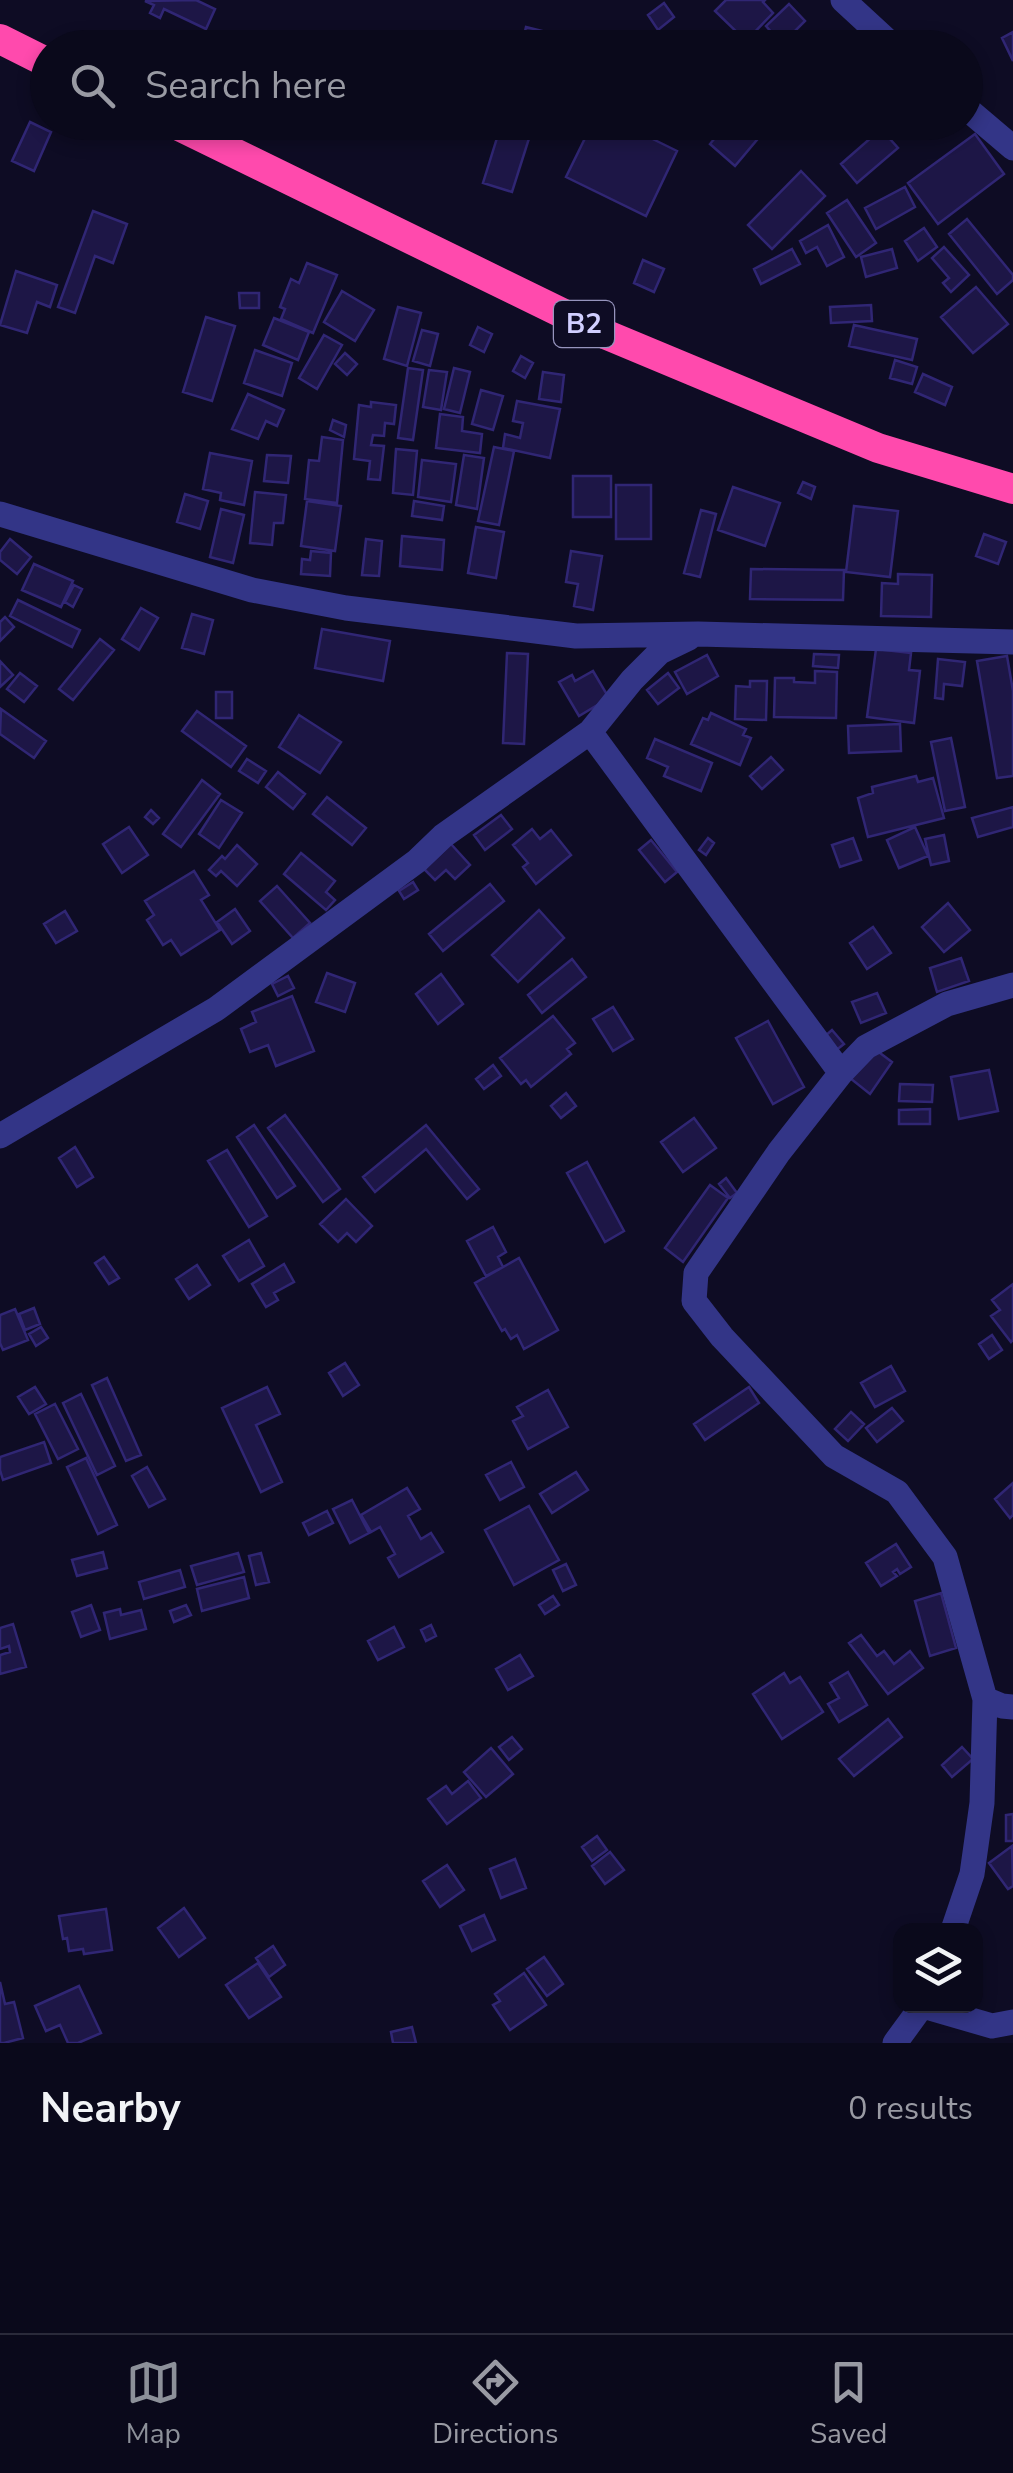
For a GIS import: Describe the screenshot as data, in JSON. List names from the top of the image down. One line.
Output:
{"streets":{"highway":["B2"]},"page":{"search":"Search here","heading":["Nearby","0 results"],"nav":["Map","Directions","Saved"]}}
